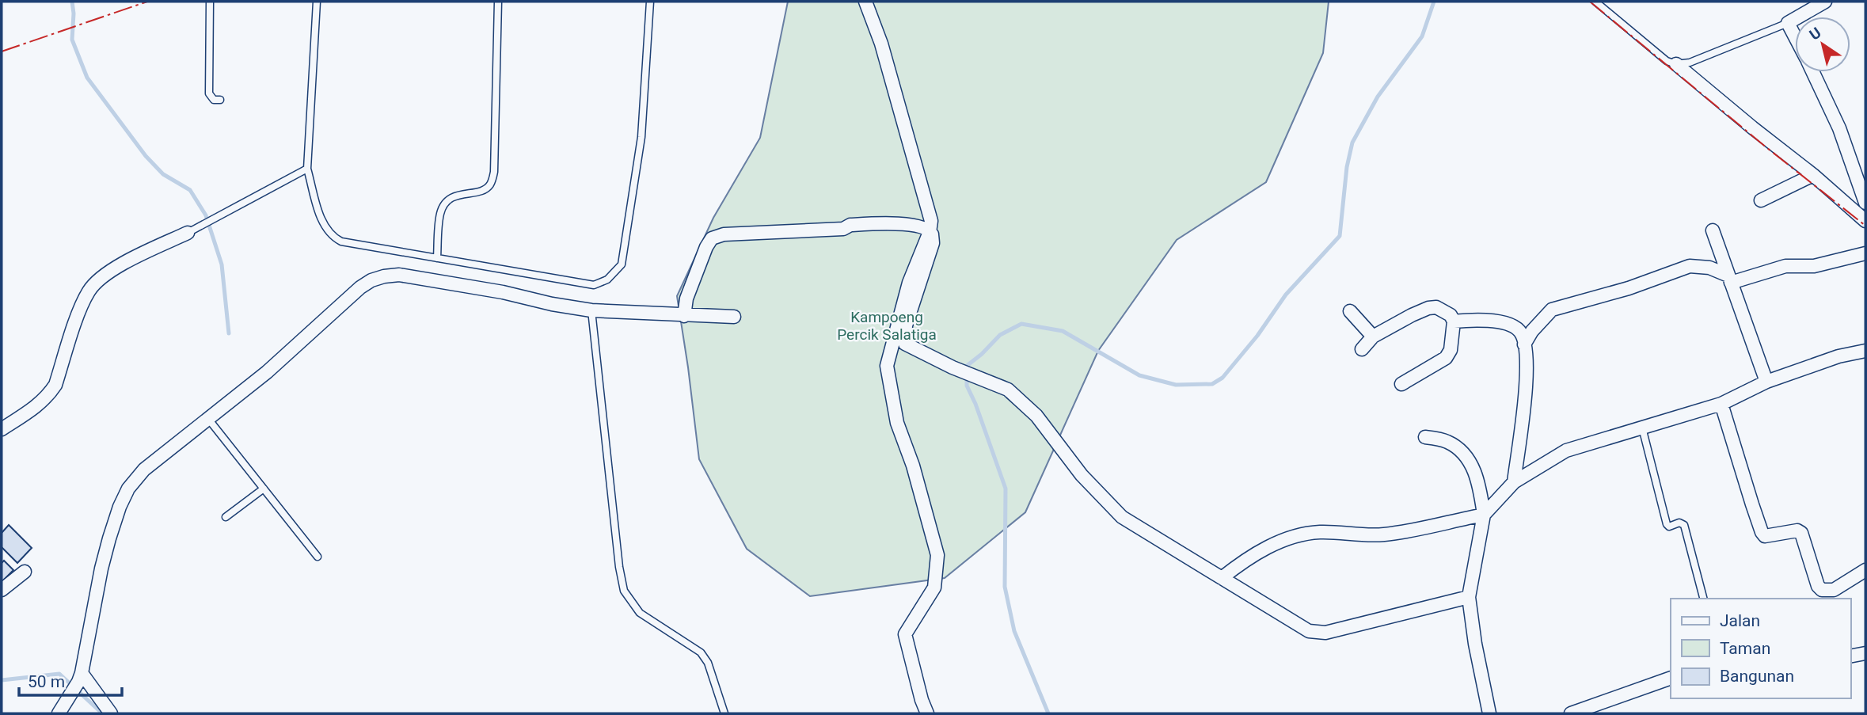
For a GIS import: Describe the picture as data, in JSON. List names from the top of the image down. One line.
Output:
{"parks":["Kampoeng Percik Salatiga"],"legend":["Jalan","Taman","Bangunan"],"scale_bar":"50 m","north":"top left"}
